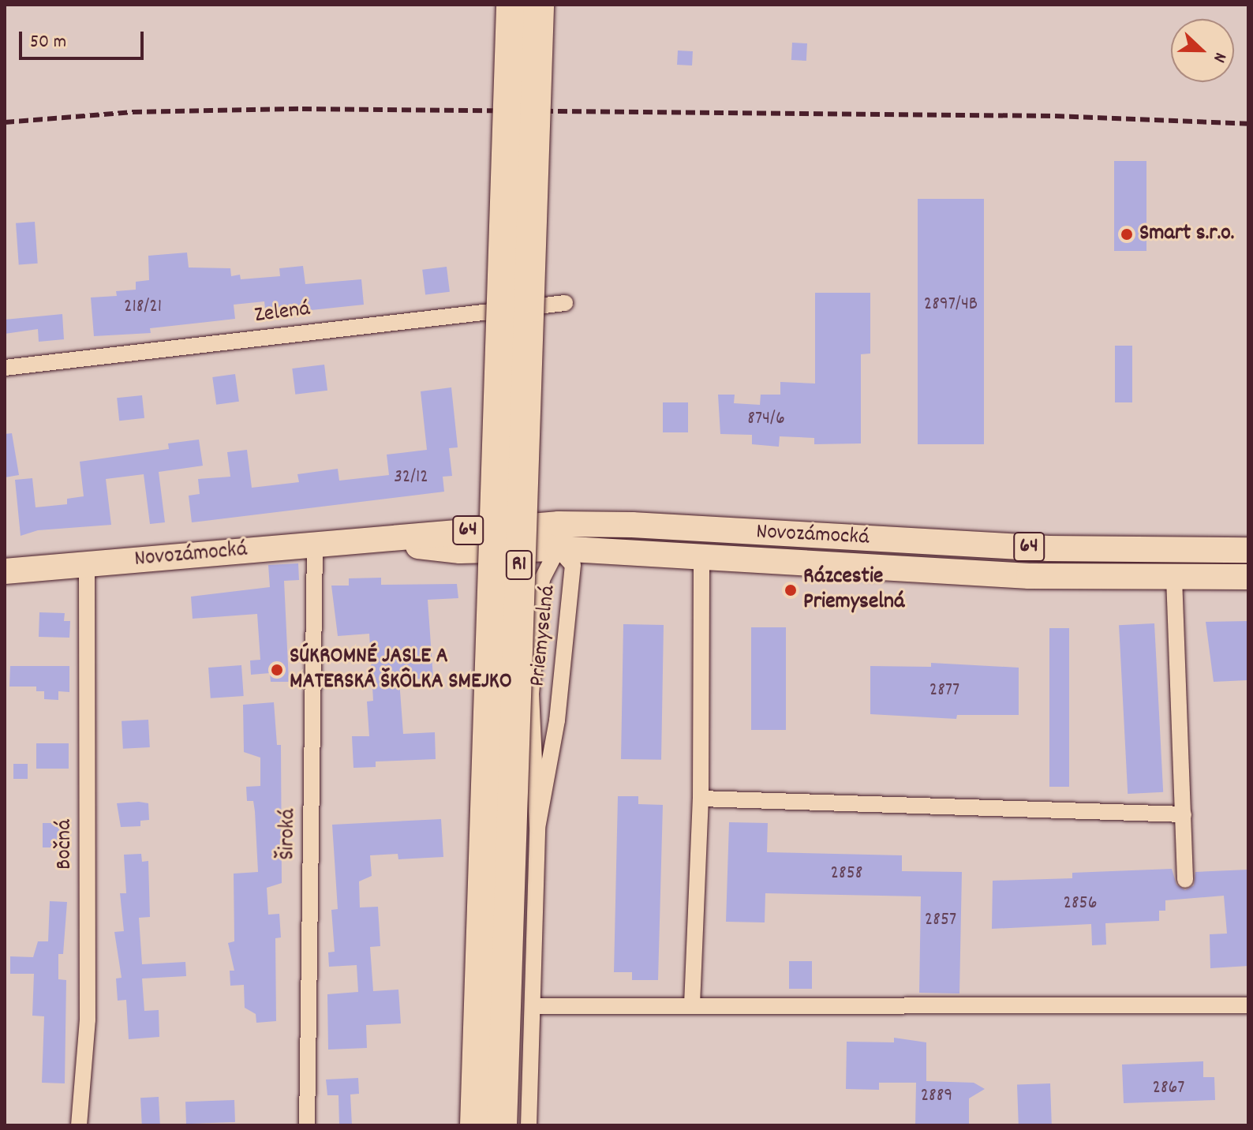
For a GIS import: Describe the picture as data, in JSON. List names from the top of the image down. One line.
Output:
{"streets":{"highway":["R1"],"main road":["64","Novozámocká"],"street":["Zelená","Priemyselná","Široká","Bočná"]},"crossings":[["Novozámocká","Priemyselná"],["Novozámocká","Široká"],["Novozámocká","Bočná"]],"places":["Smart s.r.o.","Rázcestie Priemyselná","SÚKROMNÉ JASLE A MATERSKÁ ŠKÔLKA SMEJKO"],"house_numbers":["2897/4B","218/21","874/6","32/12","2877","2858","2856","2857","2867","2889"],"scale_bar":"50 m","north":"right"}
